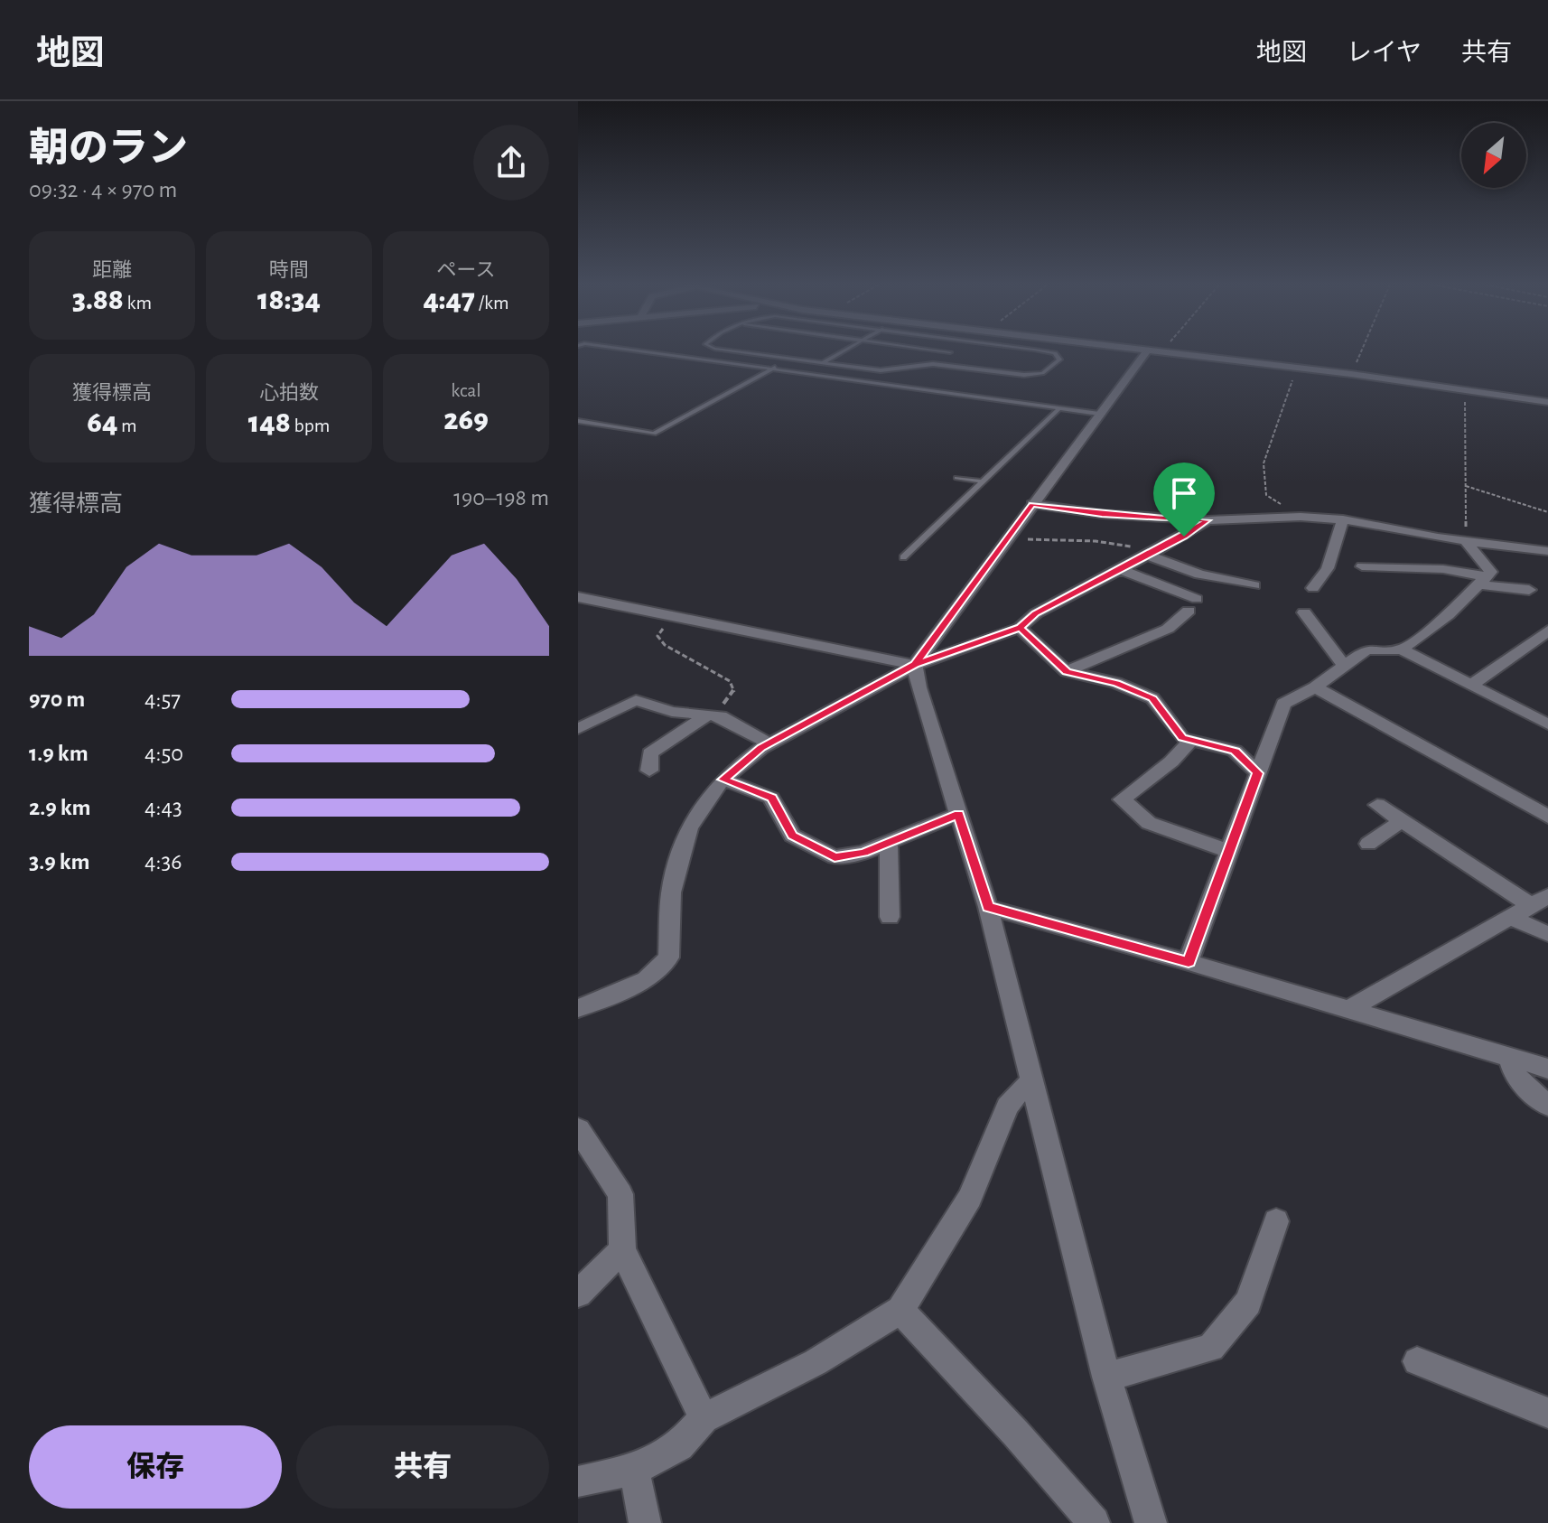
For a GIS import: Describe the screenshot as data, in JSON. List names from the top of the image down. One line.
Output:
{"north":"bottom left","page":{"header":"地図","nav":["地図","レイヤ","共有"],"heading":["朝のラン","09:32 · 4 × 970 m"],"stats":[["距離","3.88 km"],["時間","18:34"],["ペース","4:47 /km"],["獲得標高","64 m"],["心拍数","148 bpm"],["kcal","269"]],"chart":["獲得標高","190–198 m"],"list":[{"name":"970 m","note":"4:57"},{"name":"1.9 km","note":"4:50"},{"name":"2.9 km","note":"4:43"},{"name":"3.9 km","note":"4:36"}],"buttons":["保存","共有"]}}
